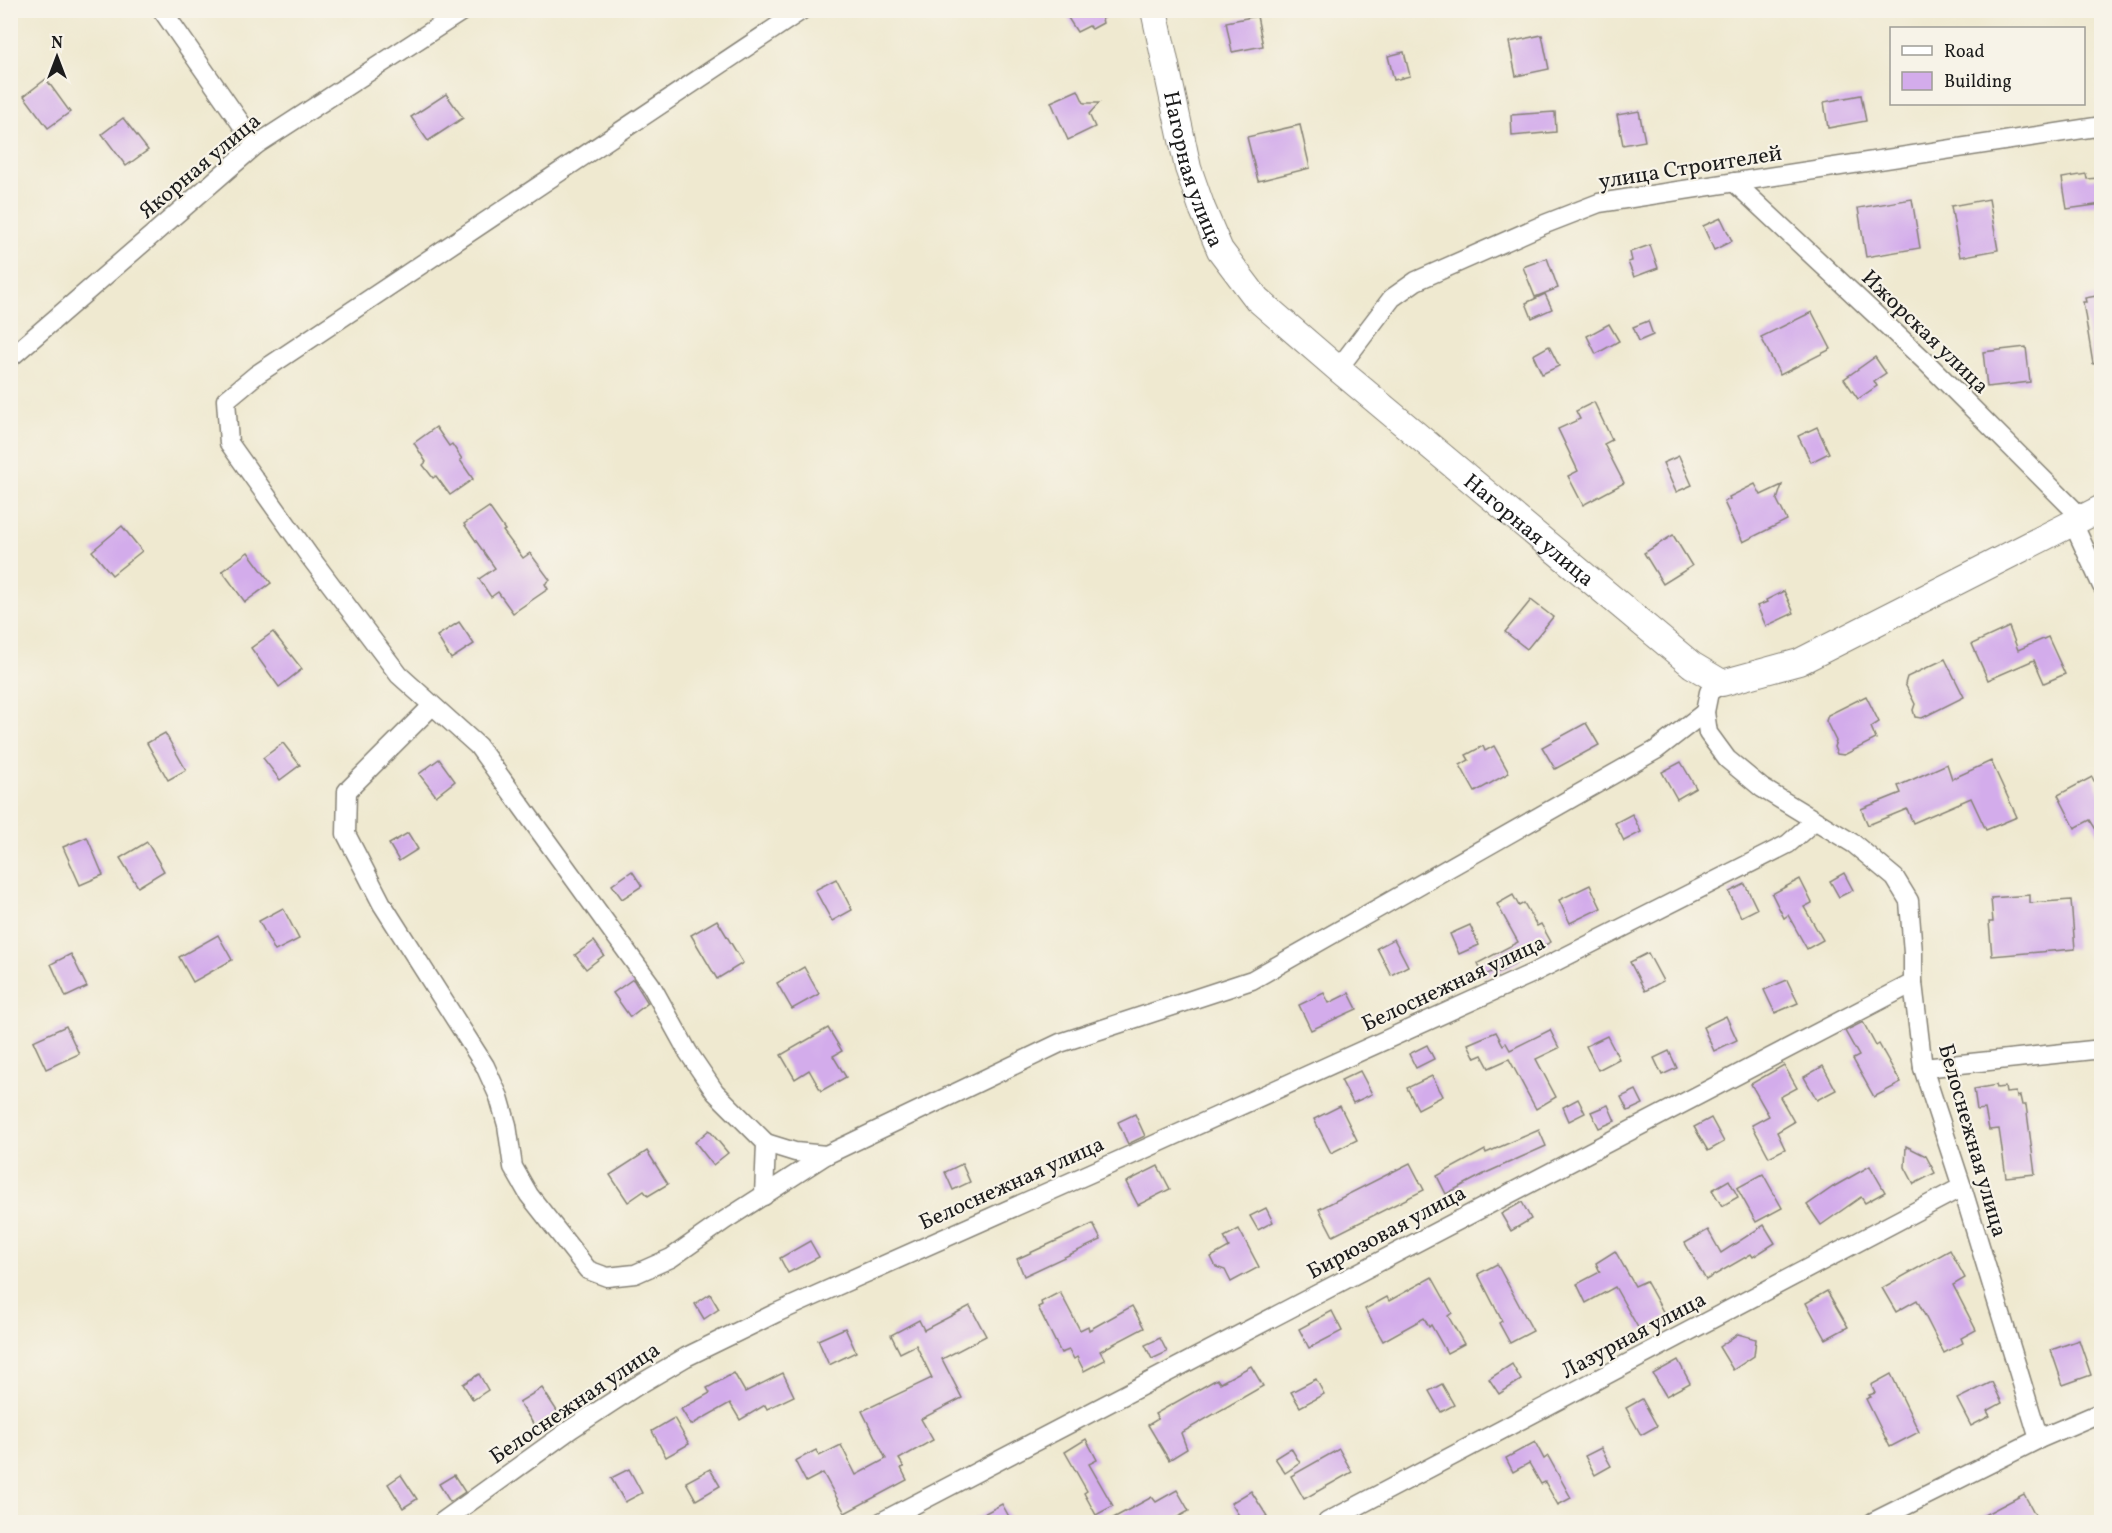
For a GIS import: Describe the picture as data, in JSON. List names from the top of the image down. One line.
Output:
{"streets":{"street":["Якорная улица","улица Строителей","Нагорная улица","Ижорская улица","Белоснежная улица","Бирюзовая улица","Лазурная улица"]},"crossings":[["улица Строителей","Нагорная улица"],["улица Строителей","Ижорская улица"],["Белоснежная улица","Бирюзовая улица"],["Белоснежная улица","Лазурная улица"]],"legend":["Road","Building"],"north":"top"}
